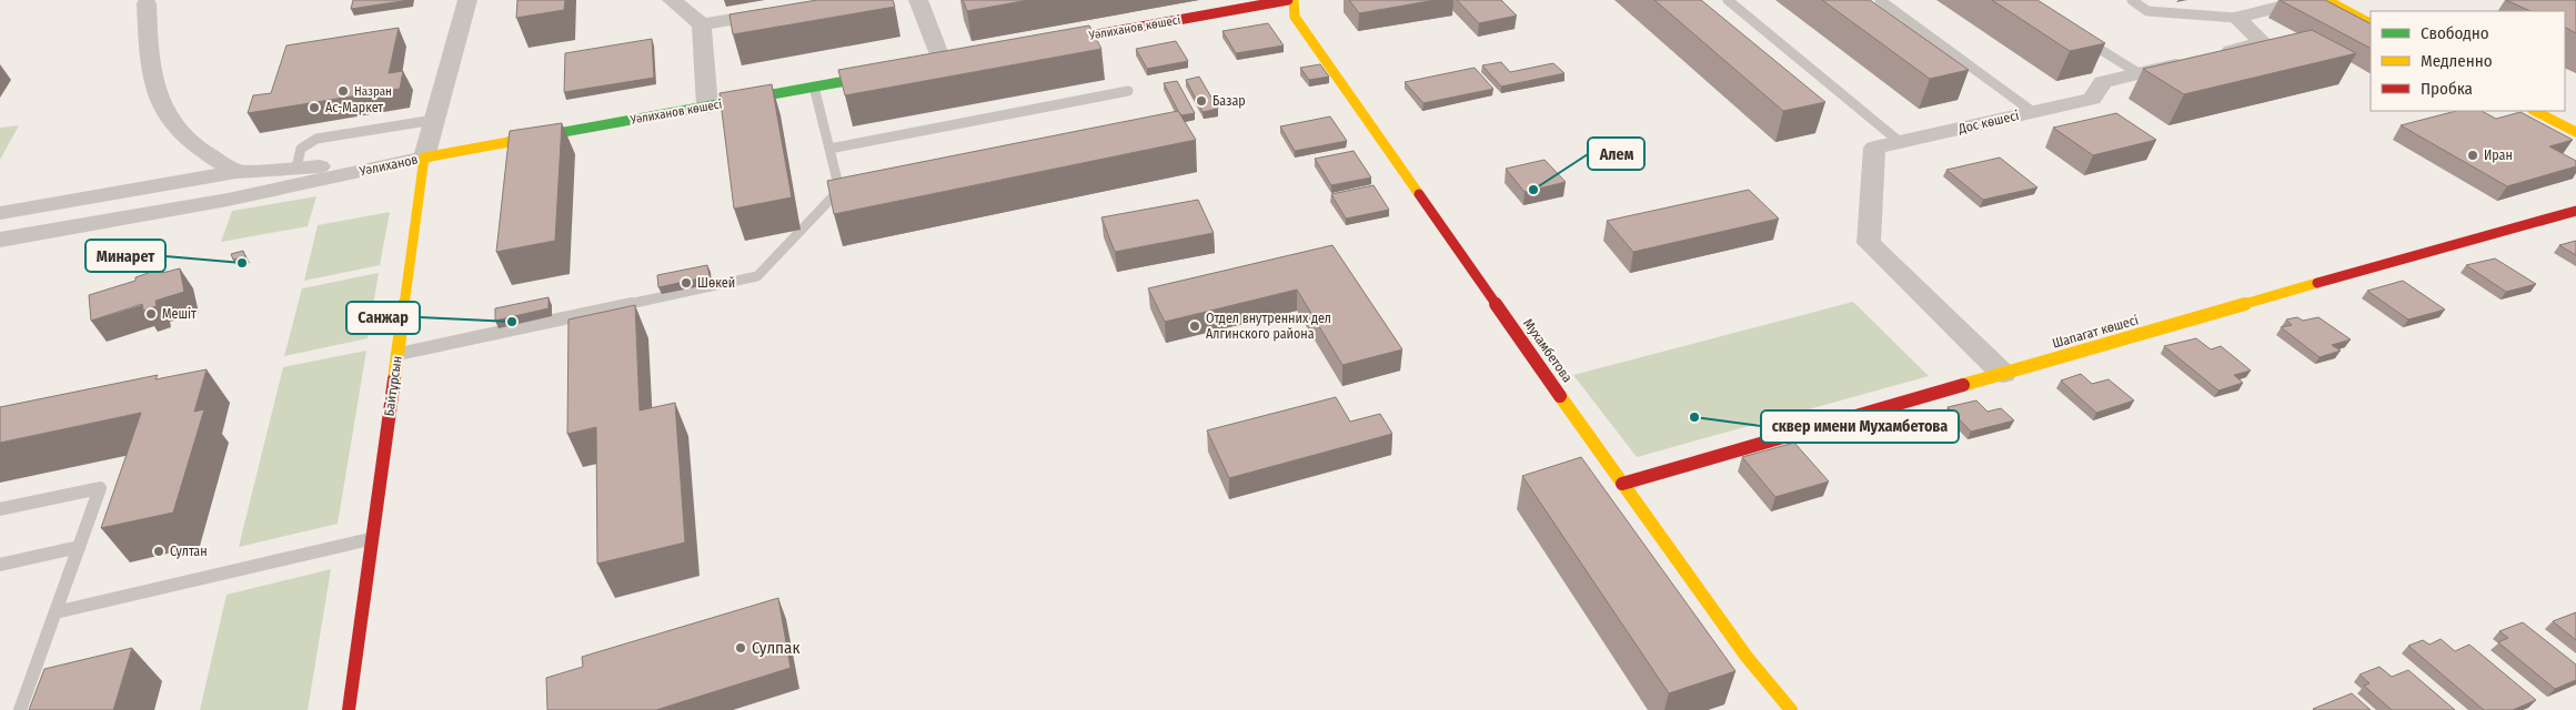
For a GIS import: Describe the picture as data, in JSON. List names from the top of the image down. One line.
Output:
{"streets":{"street":["Уәлиханов көшесі","Дос көшесі","Уәлиханов","Шапагат көшесі","Мухамбетова","Байтұрсын"]},"crossings":[["Уәлиханов көшесі","Уәлиханов"],["Уәлиханов көшесі","Байтұрсын"],["Дос көшесі","Шапагат көшесі"],["Уәлиханов","Байтұрсын"],["Шапагат көшесі","Мухамбетова"]],"places":["Назран","Базар","Ас-Маркет","Иран","Алем","Минарет","Шөкей","Мешіт","Санжар","Отдел внутренних дел Алгинского района","сквер имени Мухамбетова","Султан","Сулпак"],"legend":["Свободно","Медленно","Пробка"]}
